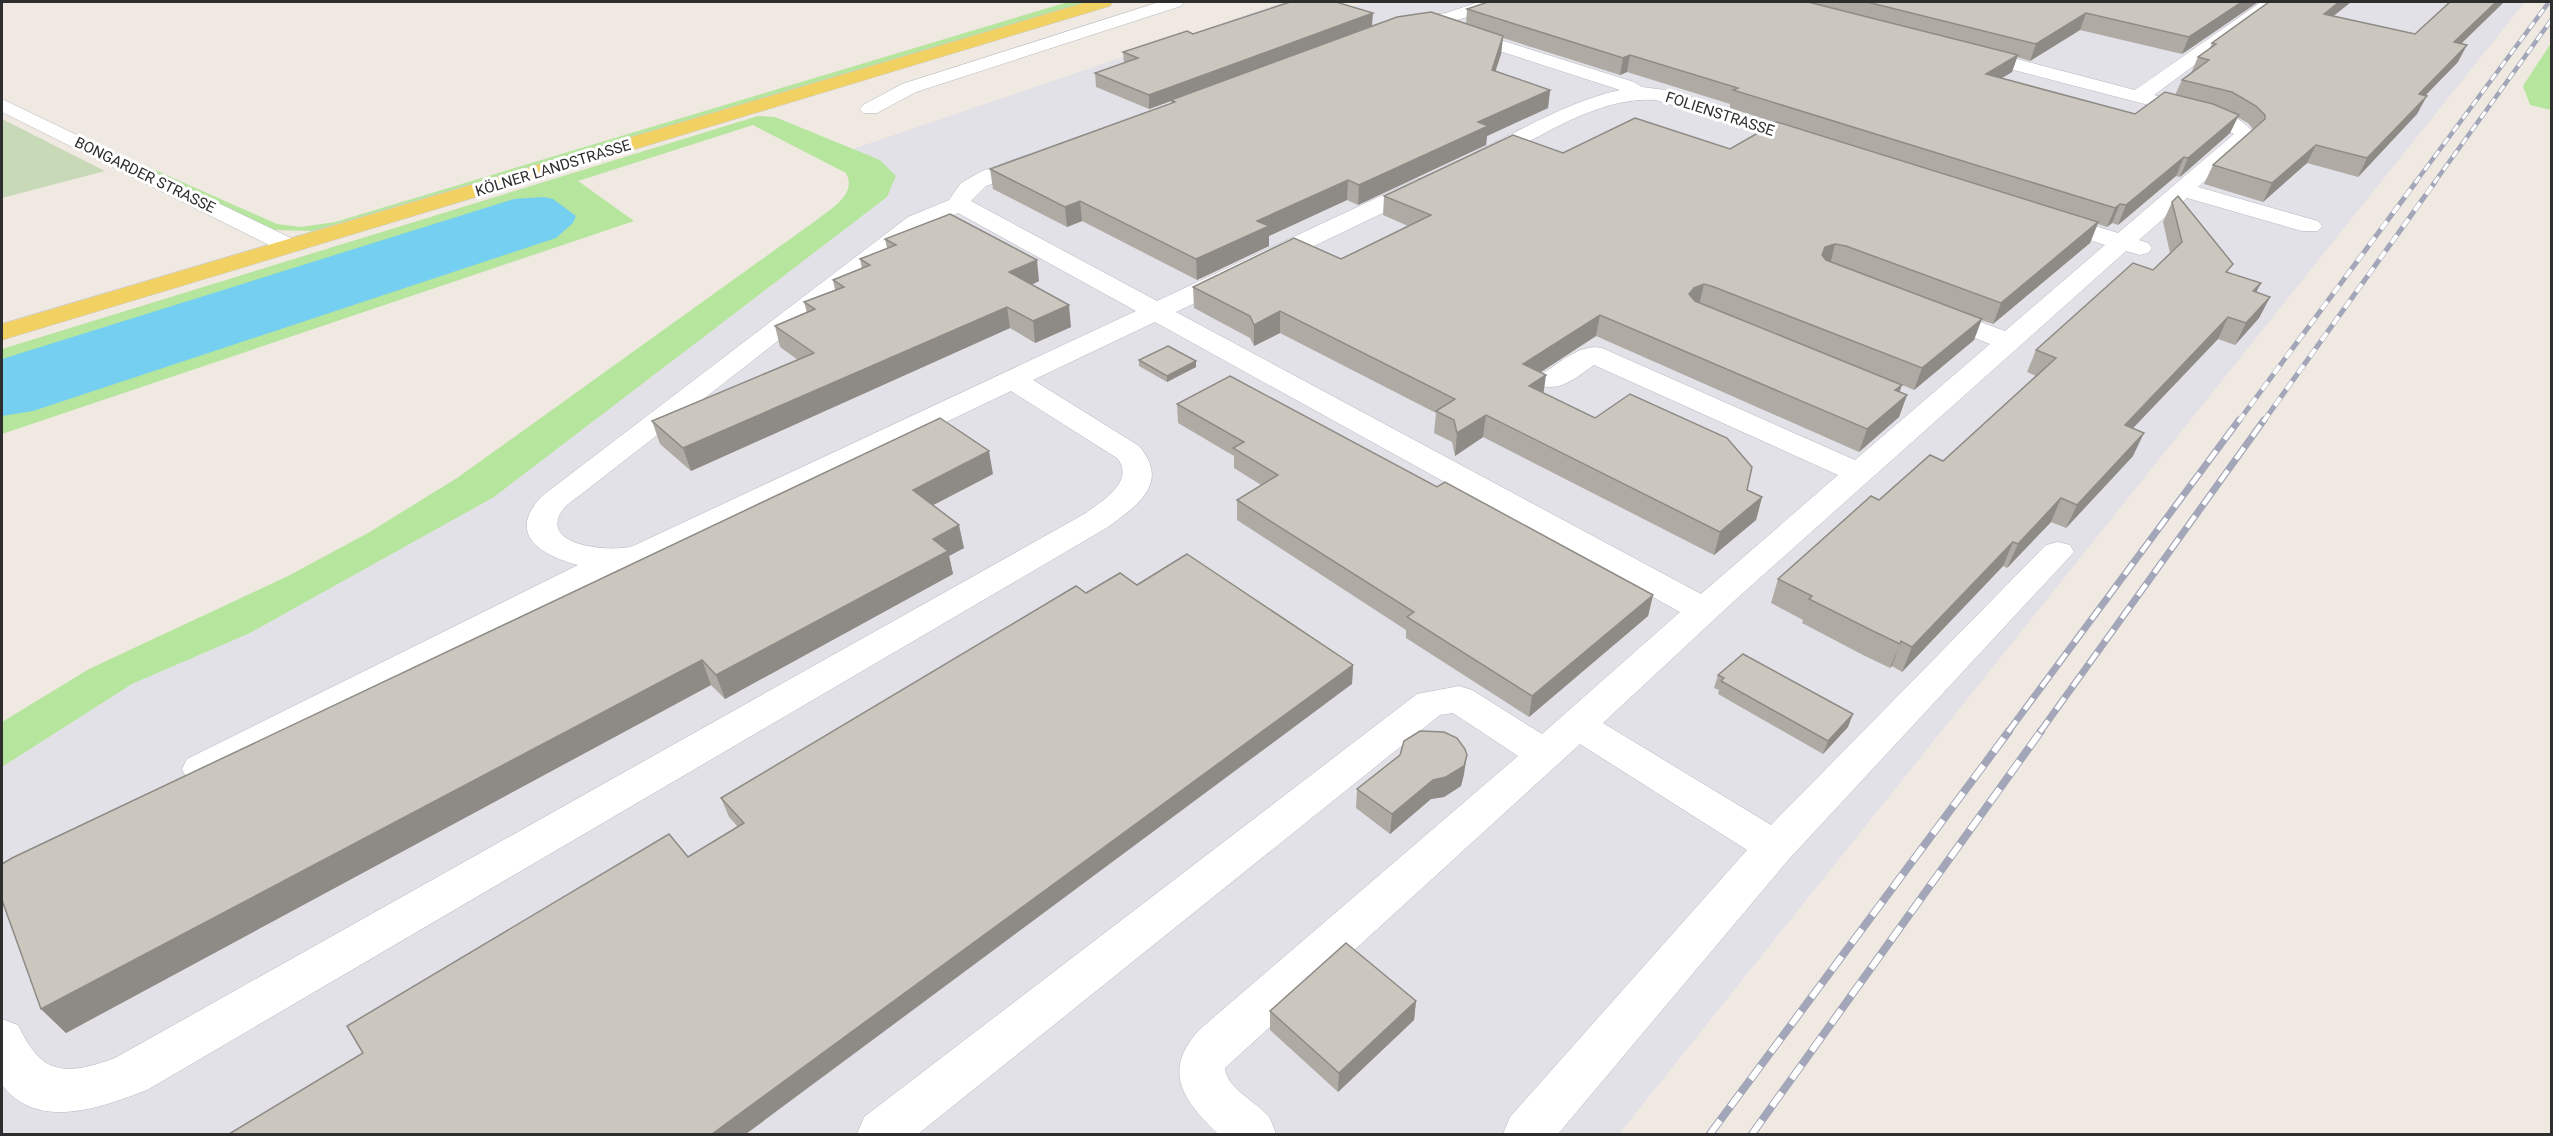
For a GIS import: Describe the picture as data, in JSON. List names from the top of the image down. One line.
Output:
{"streets":{"main road":["KÖLNER LANDSTRASSE"],"street":["FOLIENSTRASSE","BONGARDER STRASSE"]},"crossings":[["KÖLNER LANDSTRASSE","BONGARDER STRASSE"]]}
